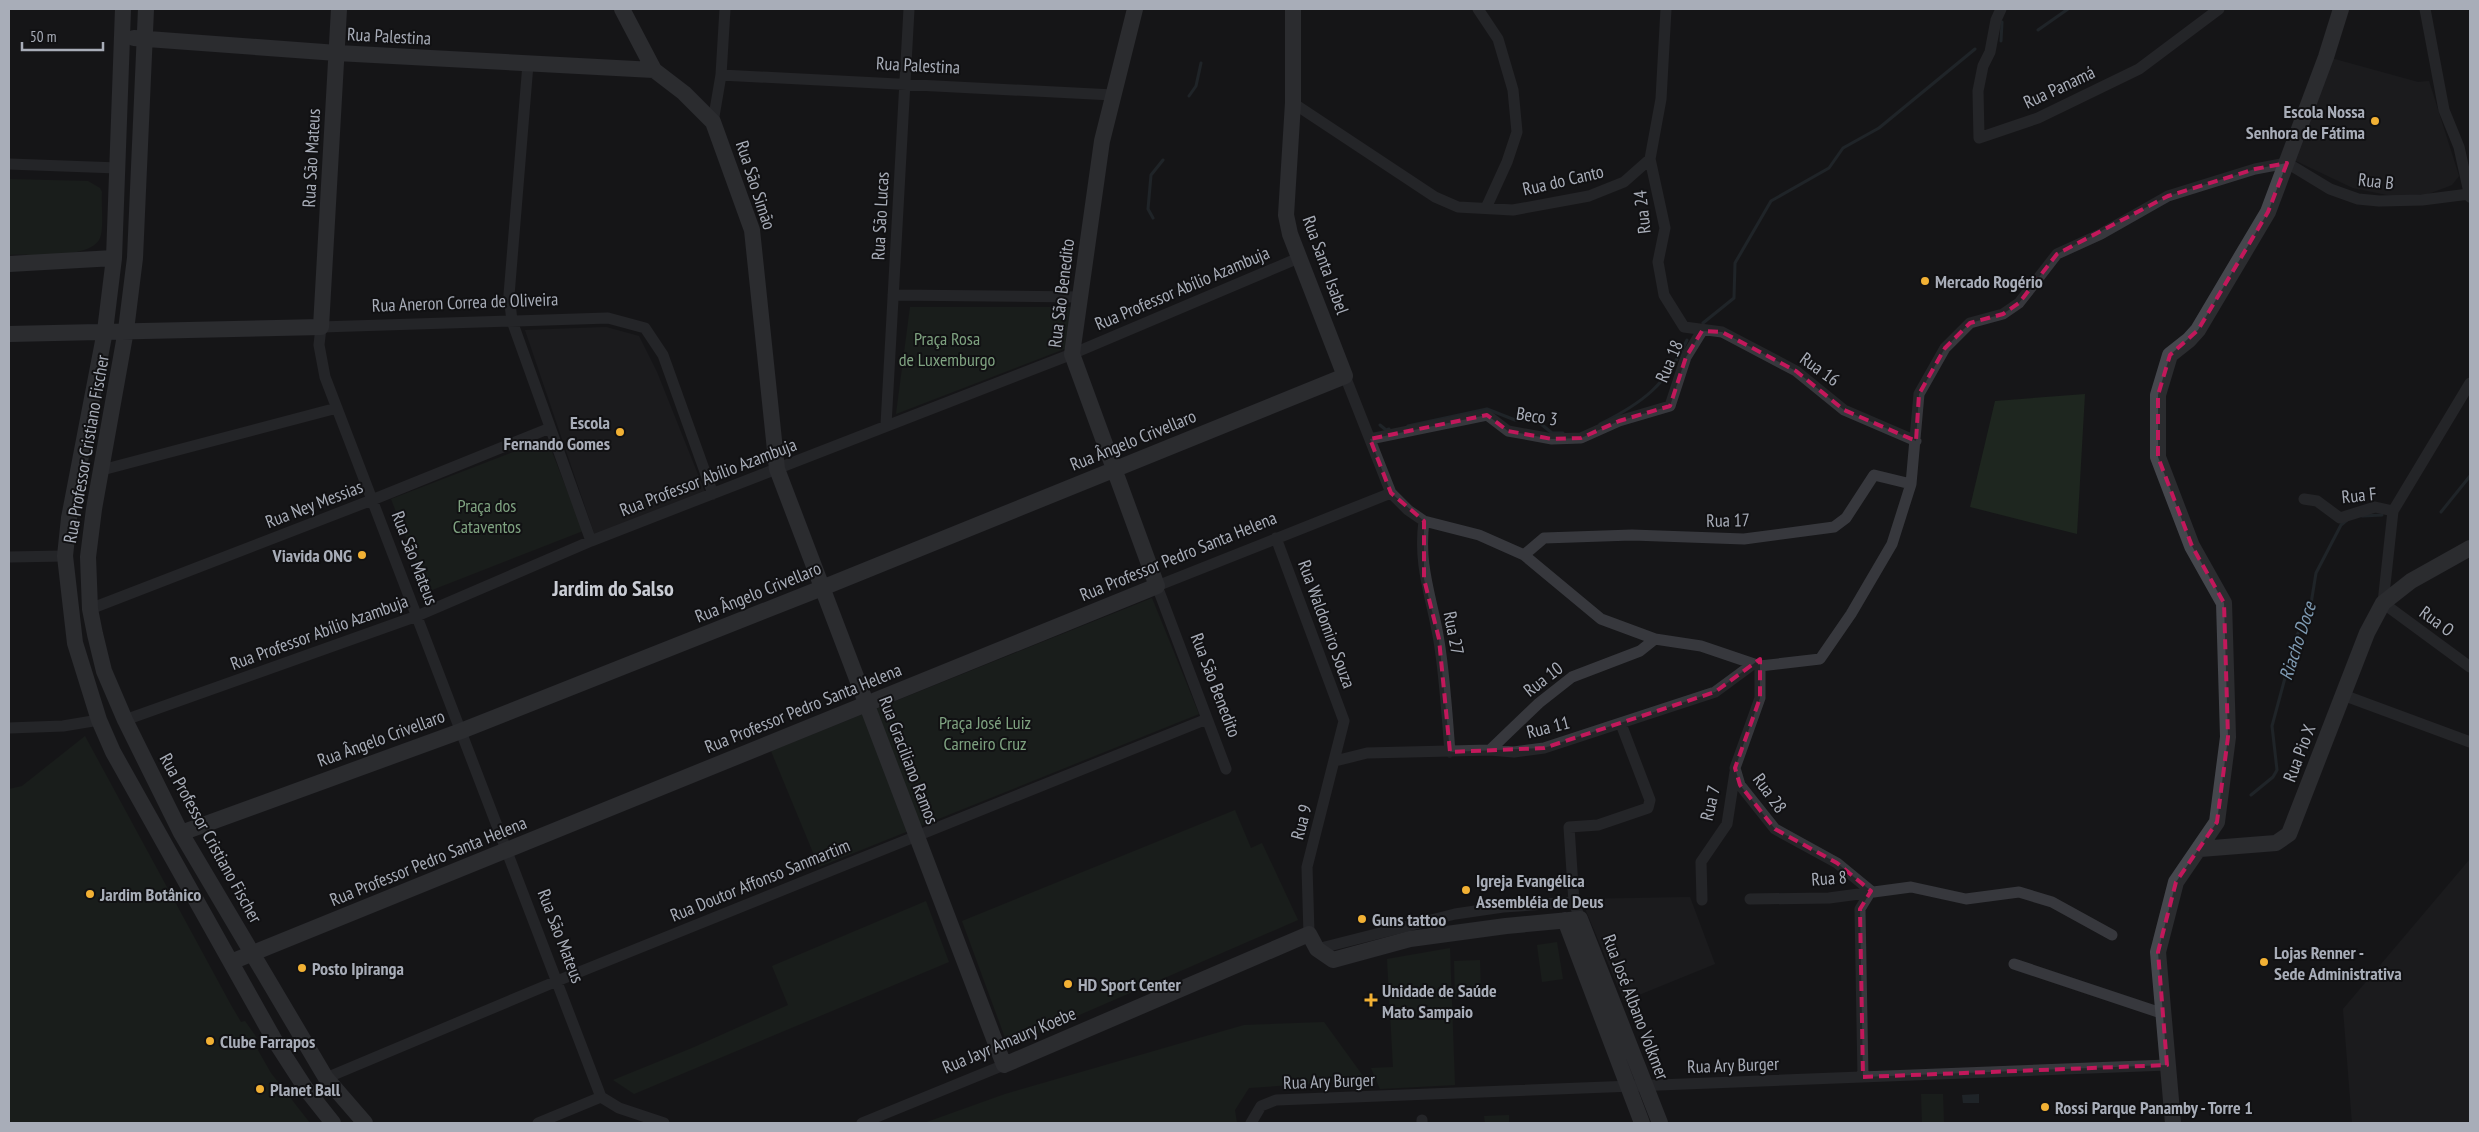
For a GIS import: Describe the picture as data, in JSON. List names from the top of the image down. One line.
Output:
{"streets":{"street":["Rua Palestina","Rua Panamá","Rua São Mateus","Rua do Canto","Rua B","Rua São Simão","Rua 24","Rua São Lucas","Rua Santa Isabel","Rua Professor Abílio Azambuja","Rua São Benedito","Rua Aneron Correa de Oliveira","Rua 18","Rua 16","Beco 3","Rua Ângelo Crivellaro","Rua Professor Cristiano Fischer","Rua F","Rua Ney Messias","Rua 17","Rua Professor Pedro Santa Helena","Rua O","Rua Waldomiro Souza","Rua 27","Rua 10","Rua 11","Rua Pio X","Rua Graciliano Ramos","Rua 28","Rua 7","Rua 9","Rua 8","Rua Doutor Affonso Sanmartim","Rua José Albano Volkmer","Rua Jayr Amaury Koebe","Rua Ary Burger"]},"crossings":[["Rua Palestina","Rua São Mateus"],["Rua Palestina","Rua São Simão"],["Rua Palestina","Rua São Lucas"],["Rua Palestina","Rua São Benedito"],["Rua Palestina","Rua Professor Cristiano Fischer"],["Rua São Mateus","Rua Professor Abílio Azambuja"],["Rua São Mateus","Rua Aneron Correa de Oliveira"],["Rua São Mateus","Rua Ângelo Crivellaro"],["Rua São Mateus","Rua Ney Messias"],["Rua São Mateus","Rua Professor Pedro Santa Helena"],["Rua São Mateus","Rua Doutor Affonso Sanmartim"],["Rua do Canto","Rua 24"],["Rua do Canto","Rua Santa Isabel"],["Rua São Simão","Rua Professor Abílio Azambuja"],["Rua São Simão","Rua Graciliano Ramos"],["Rua 24","Rua 18"],["Rua 24","Rua 16"],["Rua São Lucas","Rua Professor Abílio Azambuja"],["Rua Santa Isabel","Rua Professor Abílio Azambuja"],["Rua Santa Isabel","Beco 3"],["Rua Santa Isabel","Rua Ângelo Crivellaro"],["Rua Santa Isabel","Rua Professor Pedro Santa Helena"],["Rua Professor Abílio Azambuja","Rua São Benedito"],["Rua Professor Abílio Azambuja","Rua Aneron Correa de Oliveira"],["Rua Professor Abílio Azambuja","Rua Professor Cristiano Fischer"],["Rua Professor Abílio Azambuja","Rua Graciliano Ramos"],["Rua São Benedito","Rua Ângelo Crivellaro"],["Rua São Benedito","Rua Professor Pedro Santa Helena"],["Rua São Benedito","Rua Doutor Affonso Sanmartim"],["Rua Aneron Correa de Oliveira","Rua Professor Cristiano Fischer"],["Rua 18","Rua 16"],["Rua 18","Beco 3"],["Rua Ângelo Crivellaro","Rua Professor Cristiano Fischer"],["Rua Ângelo Crivellaro","Rua Graciliano Ramos"],["Rua Professor Cristiano Fischer","Rua Ney Messias"],["Rua Professor Cristiano Fischer","Rua Professor Pedro Santa Helena"],["Rua Professor Cristiano Fischer","Rua Doutor Affonso Sanmartim"],["Rua F","Rua Pio X"],["Rua Professor Pedro Santa Helena","Rua Waldomiro Souza"],["Rua Professor Pedro Santa Helena","Rua Graciliano Ramos"],["Rua O","Rua Pio X"],["Rua Waldomiro Souza","Rua 9"],["Rua 27","Rua 11"],["Rua 10","Rua 11"],["Rua 11","Rua 28"],["Rua 11","Rua 9"],["Rua Graciliano Ramos","Rua Doutor Affonso Sanmartim"],["Rua Graciliano Ramos","Rua Jayr Amaury Koebe"],["Rua 28","Rua 7"],["Rua 28","Rua 8"],["Rua 9","Rua Jayr Amaury Koebe"],["Rua José Albano Volkmer","Rua Ary Burger"]],"districts":["Jardim do Salso"],"water":["Riacho Doce"],"parks":["Praça Rosa de Luxemburgo","Praça dos Cataventos","Praça José Luiz Carneiro Cruz"],"places":{"other":["Escola Nossa Senhora de Fátima","Mercado Rogério","Escola Fernando Gomes","Viavida ONG","Igreja Evangélica Assembléia de Deus","Jardim Botânico","Guns tattoo","Lojas Renner - Sede Administrativa","Posto Ipiranga","HD Sport Center","Clube Farrapos","Planet Ball","Rossi Parque Panamby - Torre 1"],"health":["Unidade de Saúde Mato Sampaio"]},"scale_bar":"50 m"}
